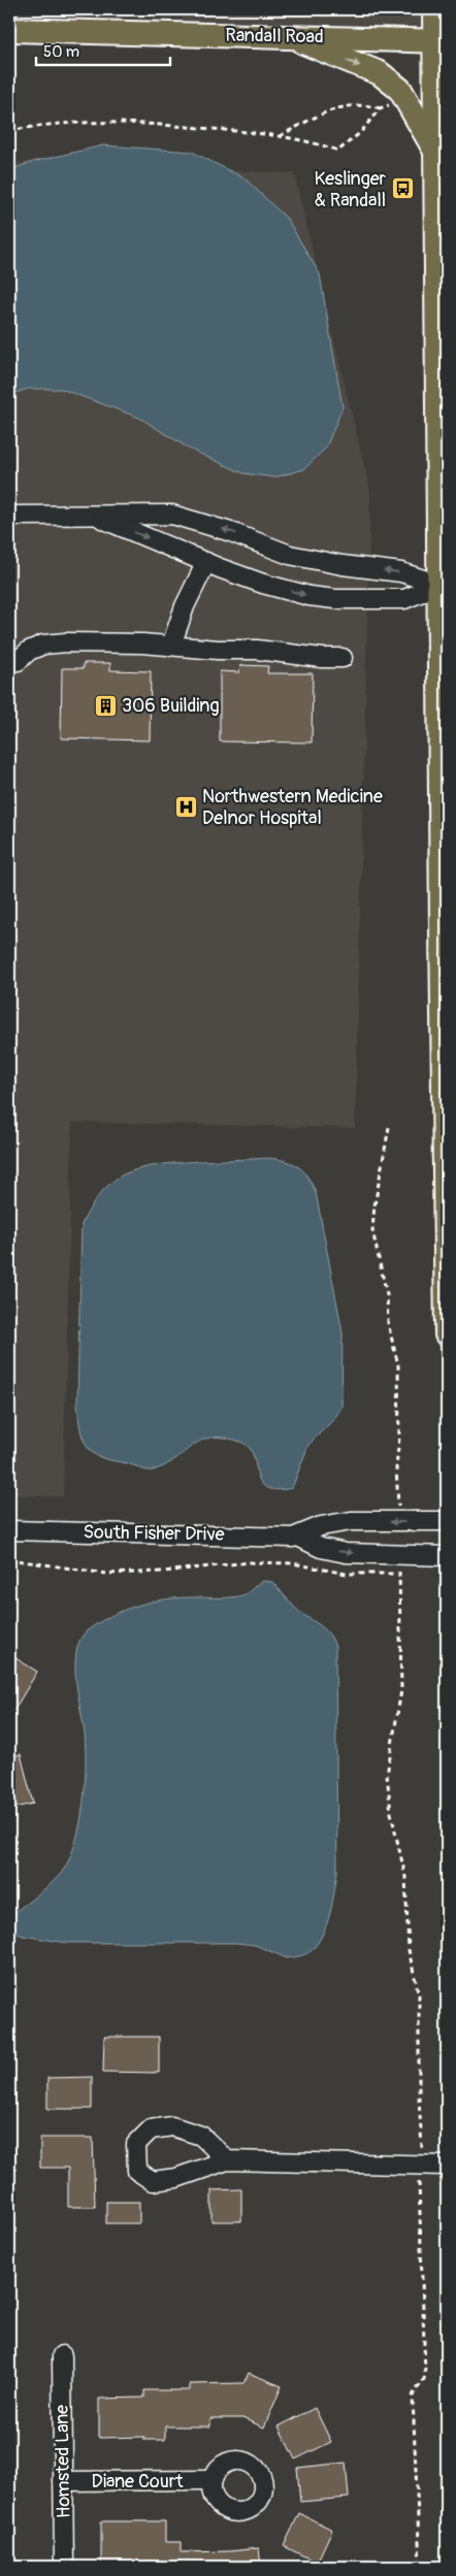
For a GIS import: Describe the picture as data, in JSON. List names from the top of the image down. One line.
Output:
{"streets":{"main road":["Randall Road"],"street":["South Fisher Drive","Homsted Lane","Diane Court"]},"crossings":[["Homsted Lane","Diane Court"]],"places":{"bus stop":["Keslinger & Randall"],"building":["306 Building"],"hospital":["Northwestern Medicine Delnor Hospital"]},"scale_bar":"50 m"}
